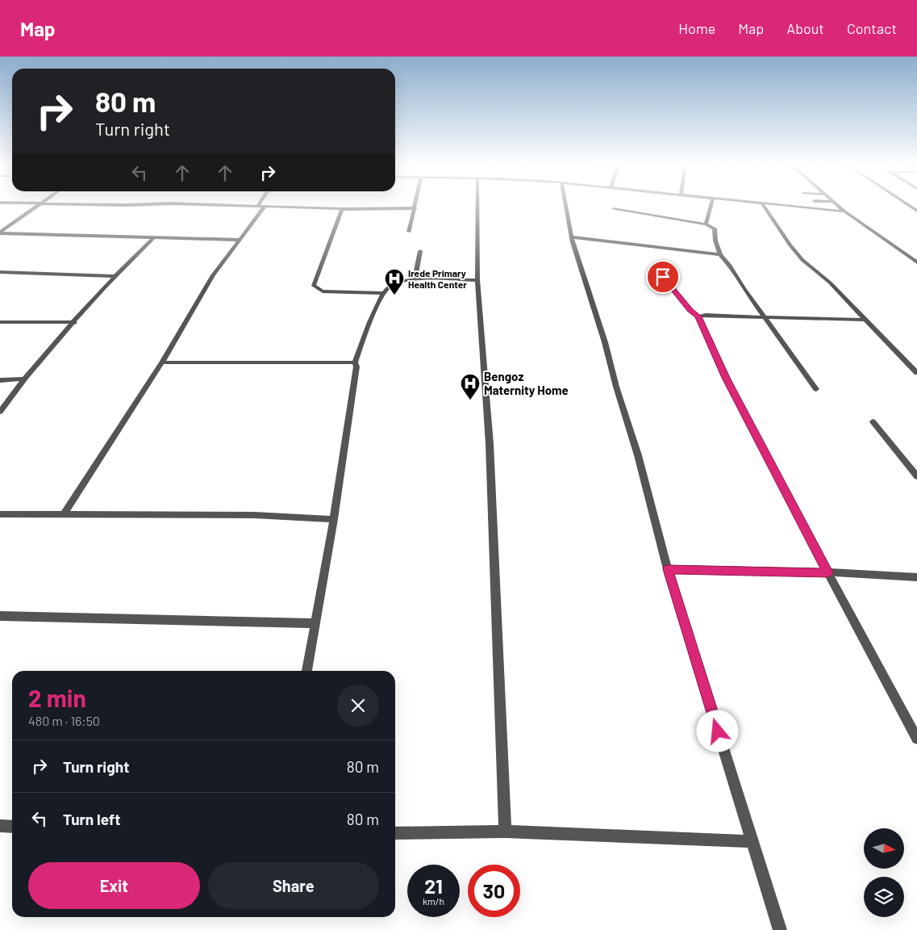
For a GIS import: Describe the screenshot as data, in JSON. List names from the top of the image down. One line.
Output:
{"places":{"hospital":["Irede Primary Health Center","Bengoz Maternity Home"]},"north":"right","page":{"header":"Map","nav":["Home","Map","About","Contact"],"turn":["80 m","Turn right"],"heading":["2 min","480 m · 16:50"],"list":[{"name":"Turn right","value":"80 m"},{"name":"Turn left","value":"80 m"}],"buttons":["Exit","Share"],"speed":"21 km/h","limit":"30"}}
